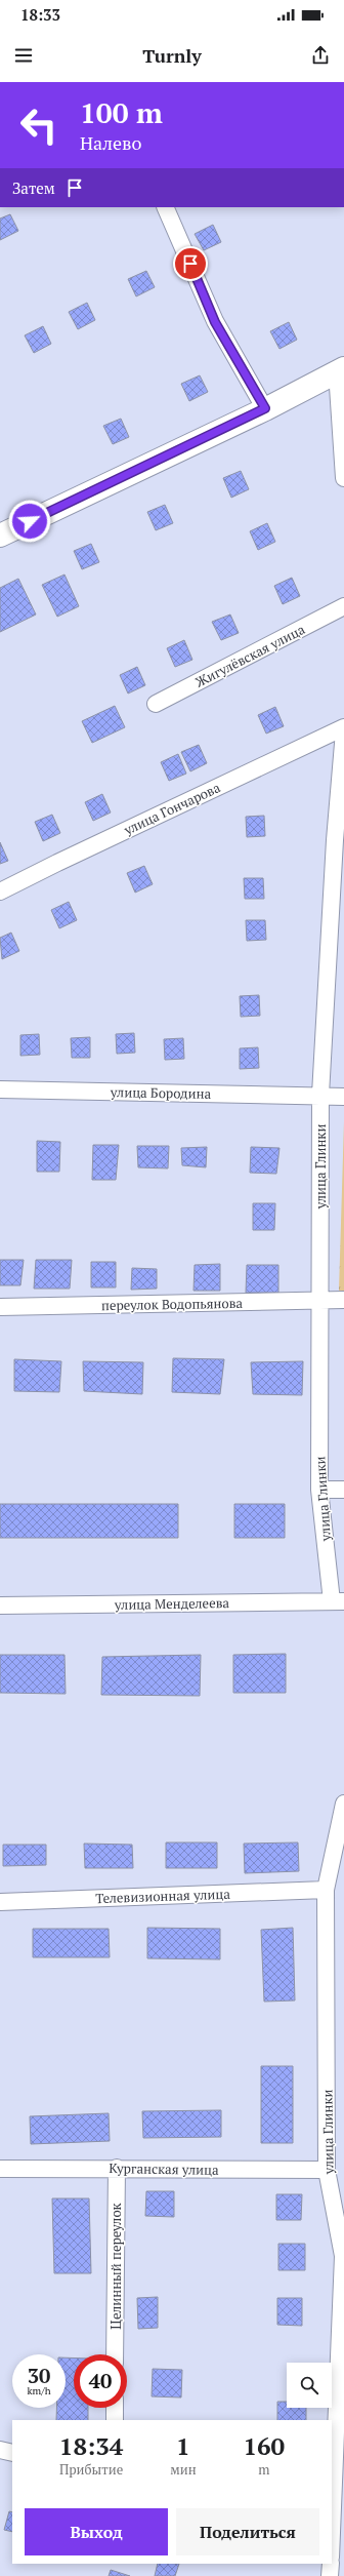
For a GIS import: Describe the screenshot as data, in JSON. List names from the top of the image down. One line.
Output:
{"streets":{"street":["Жигулёвская улица","улица Гончарова","улица Бородина","улица Глинки","переулок Водопьянова","улица Менделеева","Телевизионная улица","Курганская улица","Целинный переулок"]},"crossings":[["улица Бородина","улица Глинки"],["улица Глинки","переулок Водопьянова"],["улица Глинки","улица Менделеева"],["улица Глинки","Телевизионная улица"],["улица Глинки","Курганская улица"],["Курганская улица","Целинный переулок"]],"page":{"status":"18:33","header":"Turnly","turn":["100 m","Налево"],"then":"Затем","speed":"30 km/h","limit":"40","eta":["18:34","Прибытие","1","мин","160","m"],"buttons":["Выход","Поделиться"]}}
